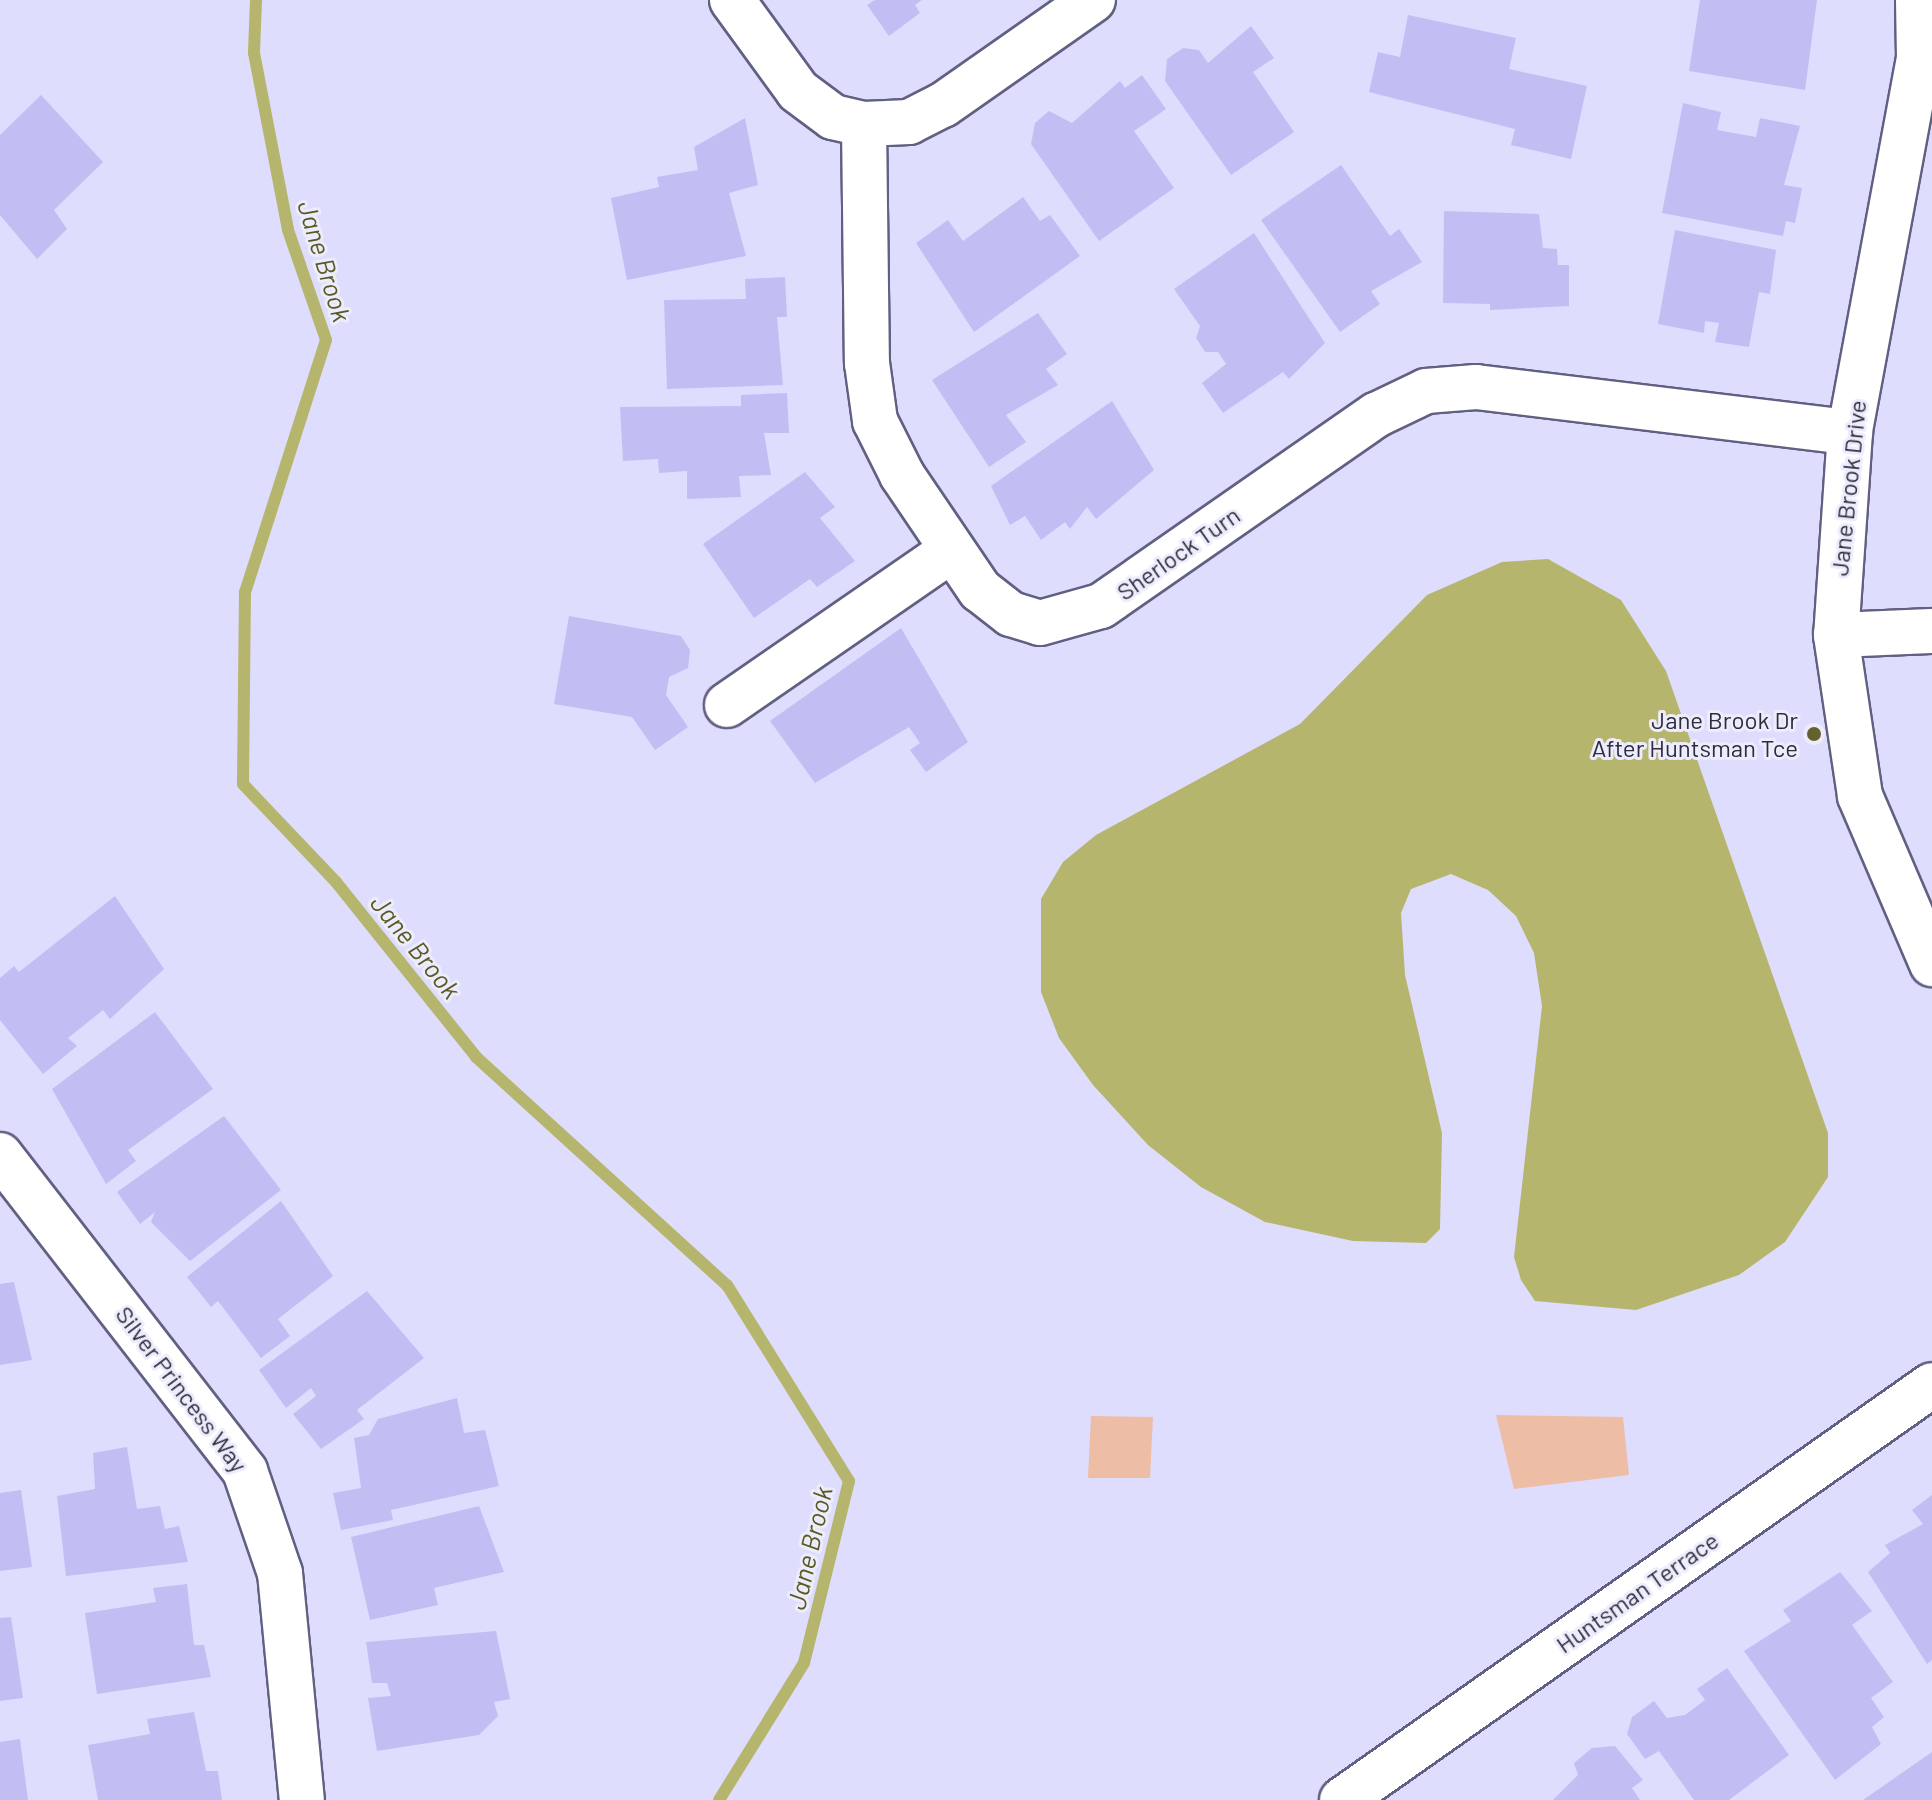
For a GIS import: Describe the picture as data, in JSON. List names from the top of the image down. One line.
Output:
{"streets":{"street":["Jane Brook Drive","Sherlock Turn","Silver Princess Way","Huntsman Terrace"]},"crossings":[["Jane Brook Drive","Sherlock Turn"]],"water":["Jane Brook"],"places":["Jane Brook Dr After Huntsman Tce"]}
